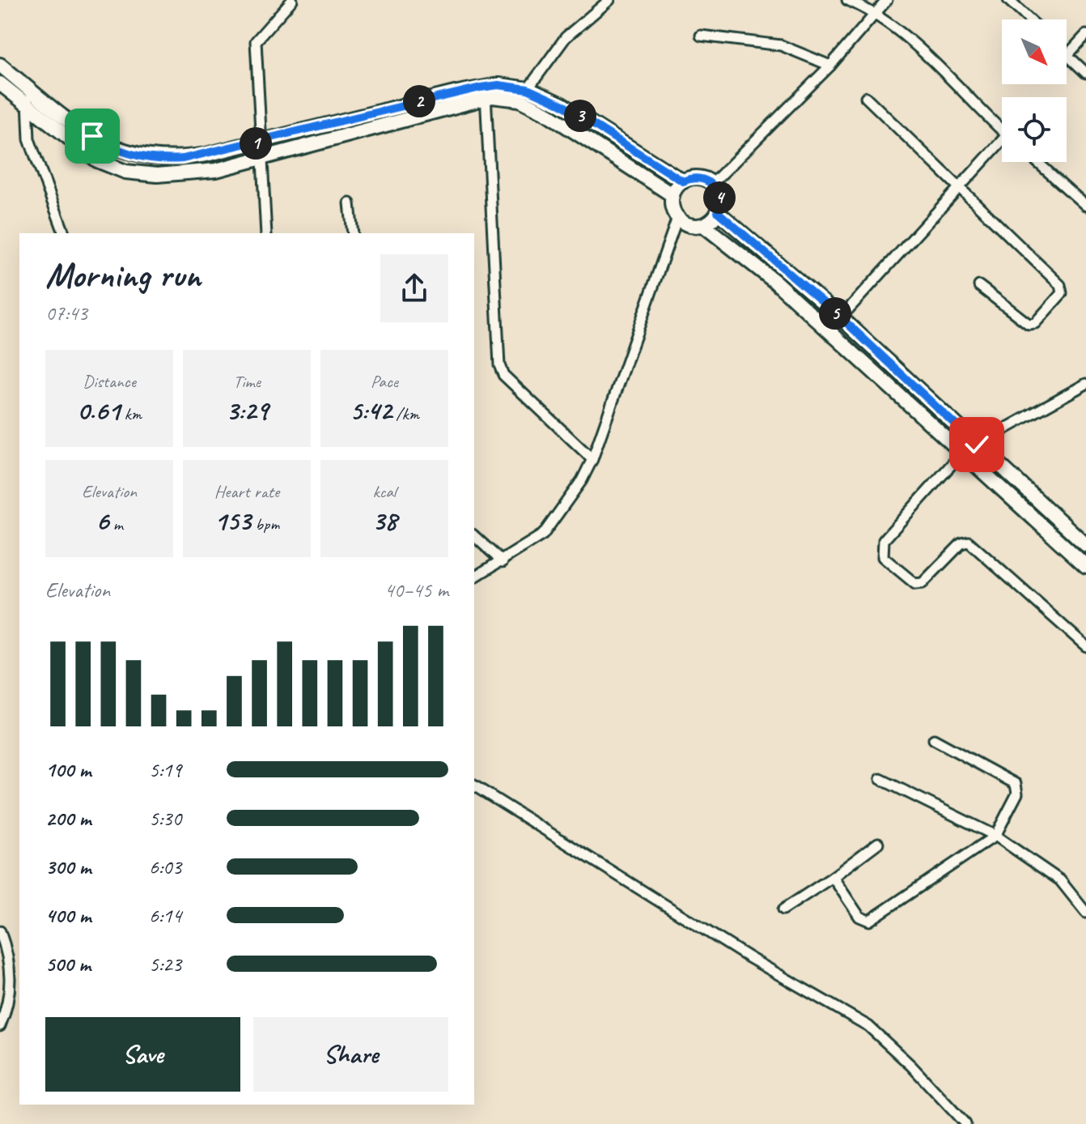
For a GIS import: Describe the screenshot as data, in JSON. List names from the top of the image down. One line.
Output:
{"north":"bottom right","page":{"pins":["2","3","1","4","5"],"heading":["Morning run","07:43"],"stats":[["Distance","0.61 km"],["Time","3:29"],["Pace","5:42 /km"],["Elevation","6 m"],["Heart rate","153 bpm"],["kcal","38"]],"chart":["Elevation","40–45 m"],"list":[{"name":"100 m","note":"5:19"},{"name":"200 m","note":"5:30"},{"name":"300 m","note":"6:03"},{"name":"400 m","note":"6:14"},{"name":"500 m","note":"5:23"}],"buttons":["Save","Share"]}}
